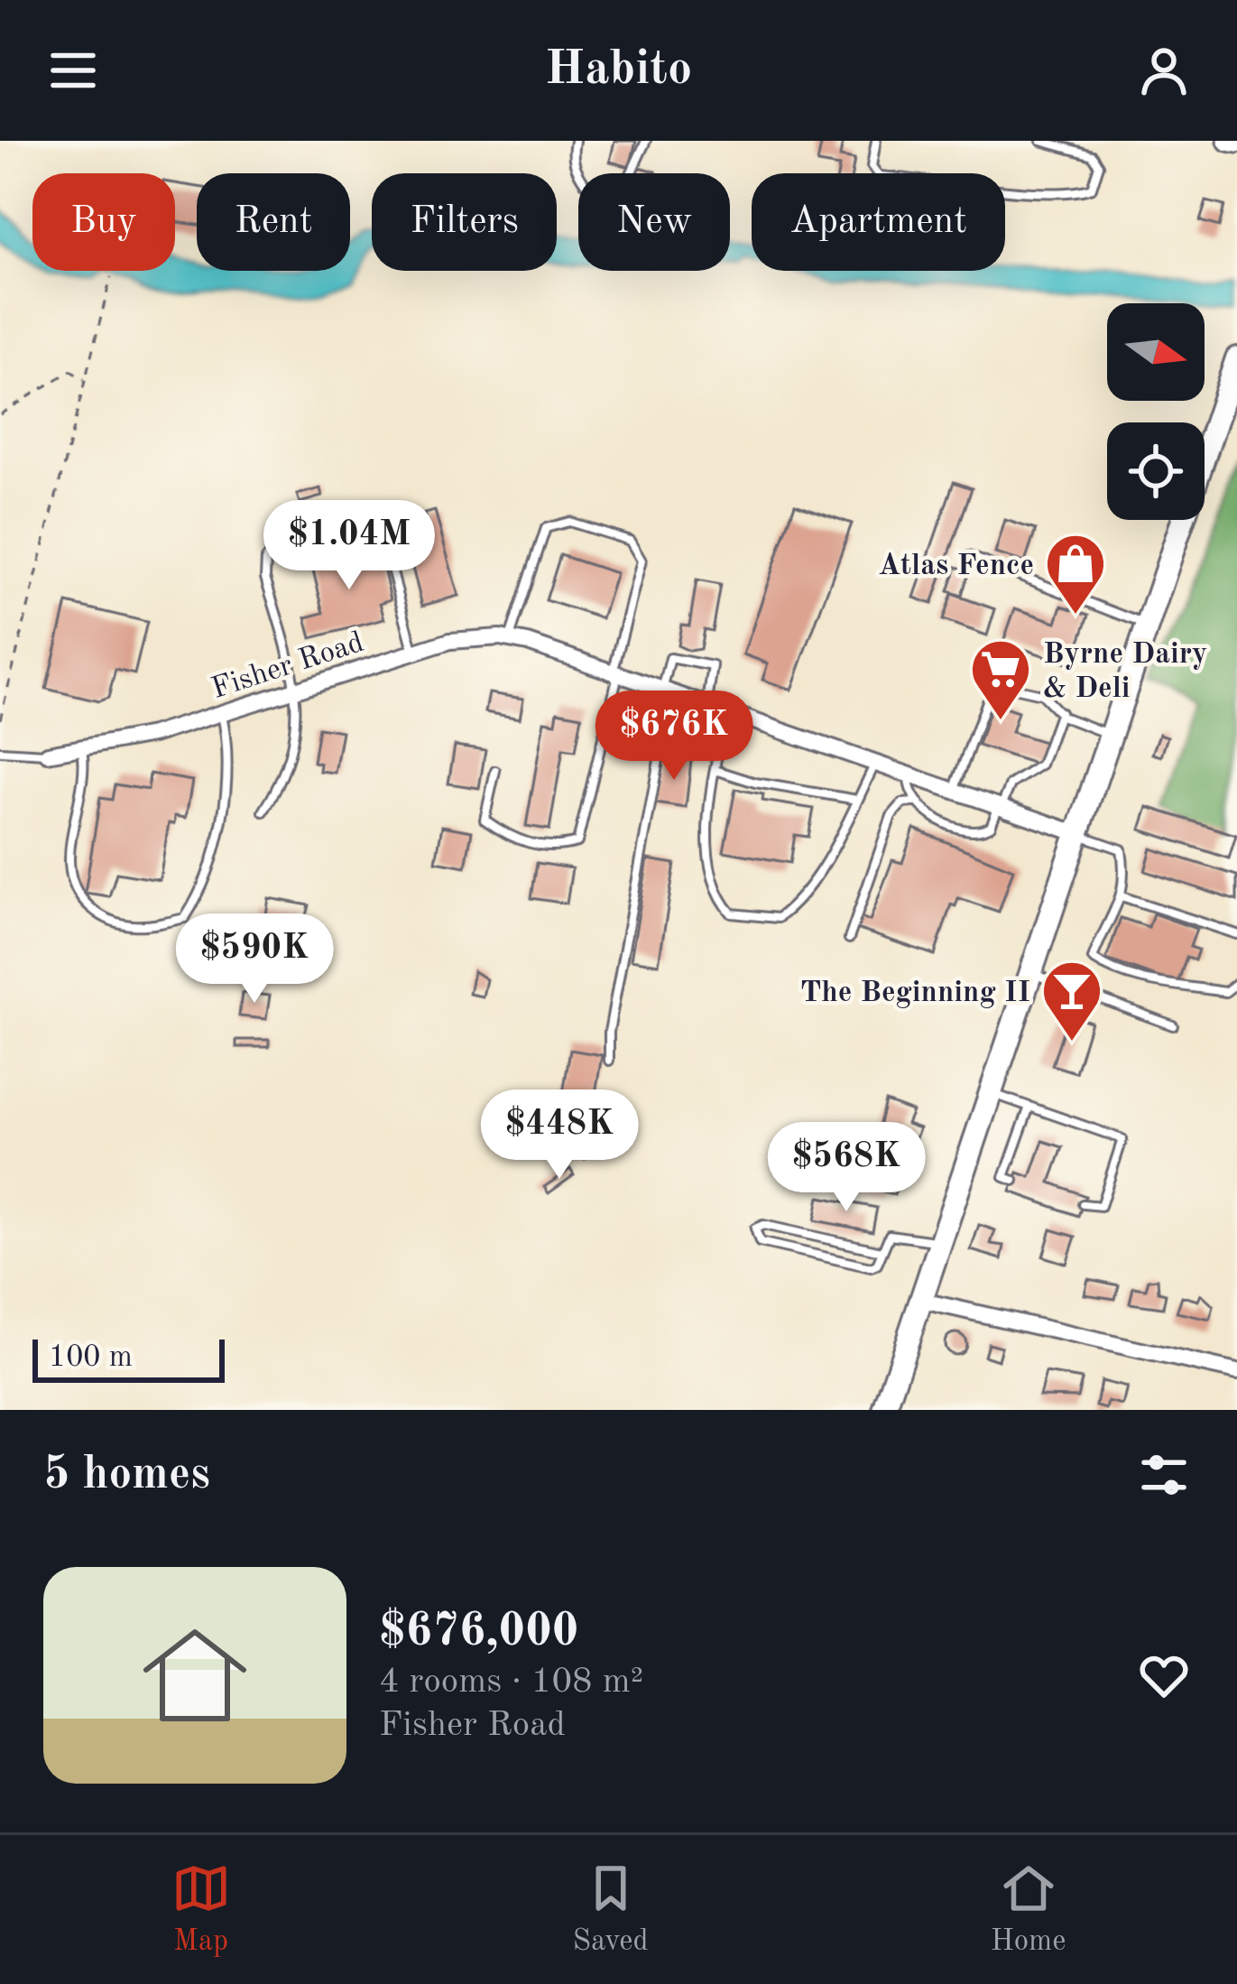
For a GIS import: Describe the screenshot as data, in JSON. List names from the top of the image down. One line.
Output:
{"streets":{"street":["Fisher Road"]},"places":{"shop":["Atlas Fence"],"supermarket":["Byrne Dairy & Deli"],"bar":["The Beginning II"]},"scale_bar":"100 m","north":"right","page":{"header":"Habito","chip":["Buy","Rent","Filters","New","Apartment"],"price":["$1.04M","$676K","$590K","$448K","$568K"],"scale":"100 m","heading":"5 homes","list":[{"name":"$676,000","note":"4 rooms · 108 m² · Fisher Road"}],"tabs":["Map","Saved","Home"]}}
